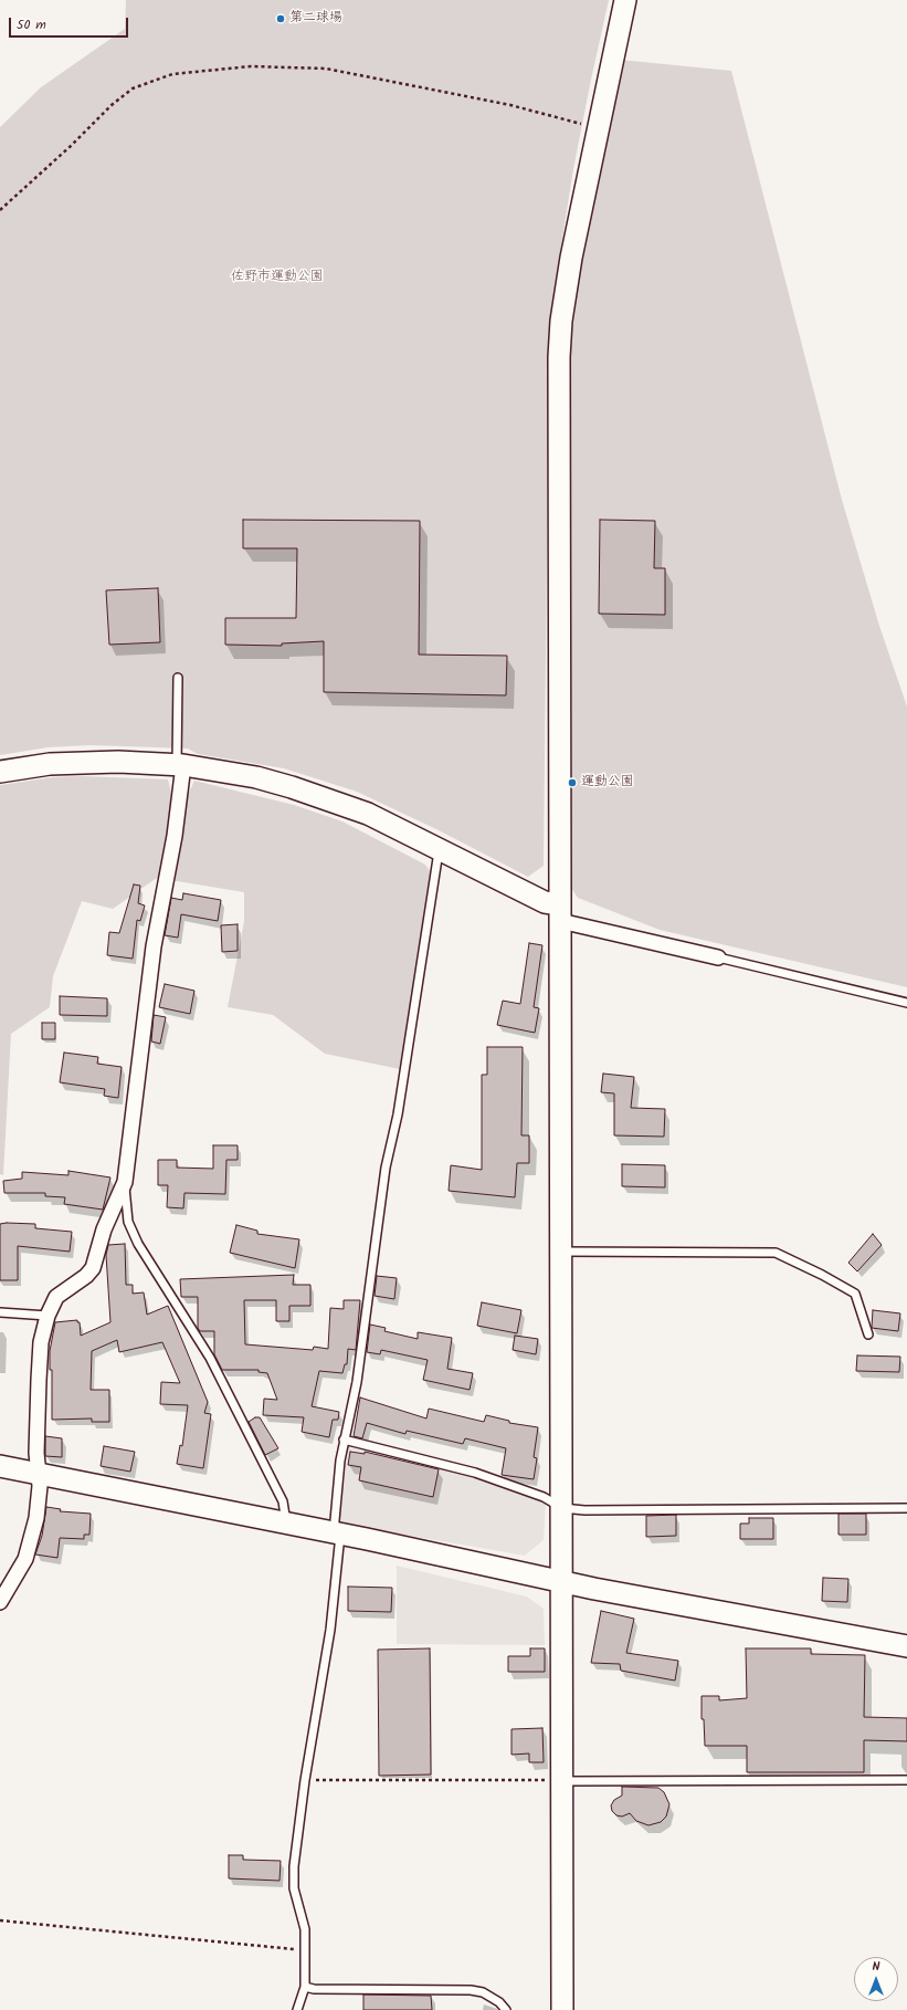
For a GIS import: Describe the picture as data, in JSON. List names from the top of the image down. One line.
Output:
{"parks":["佐野市運動公園"],"places":["第二球場","運動公園"],"scale_bar":"50 m","north":"top"}
